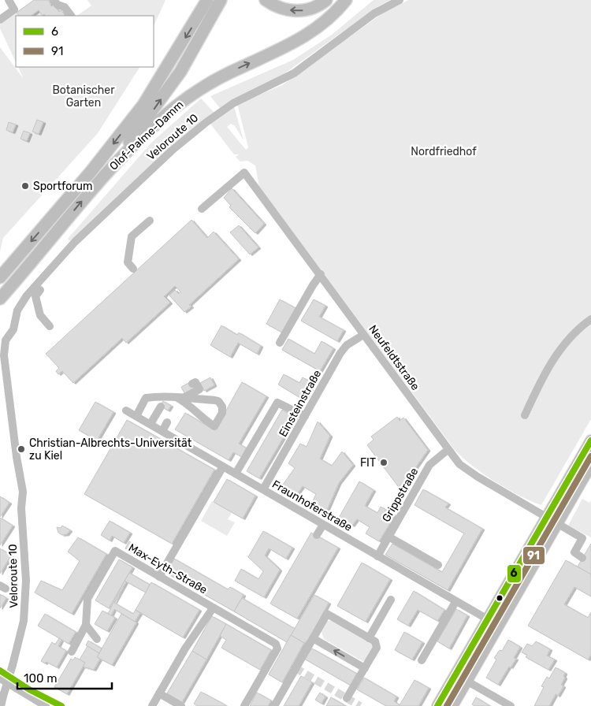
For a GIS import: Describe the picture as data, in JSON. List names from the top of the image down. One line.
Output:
{"streets":{"highway":["Olof-Palme-Damm"],"street":["Veloroute 10","Neufeldtstraße","Einsteinstraße","Grippstraße","Fraunhoferstraße","Max-Eyth-Straße"]},"crossings":[["Neufeldtstraße","Einsteinstraße"],["Neufeldtstraße","Grippstraße"],["Einsteinstraße","Fraunhoferstraße"],["Grippstraße","Fraunhoferstraße"]],"parks":["Botanischer Garten","Nordfriedhof"],"places":["Sportforum","Christian-Albrechts-Universität zu Kiel","FIT"],"lines":["transit line 6","transit line 91"],"legend":["6","91"],"scale_bar":"100 m"}
